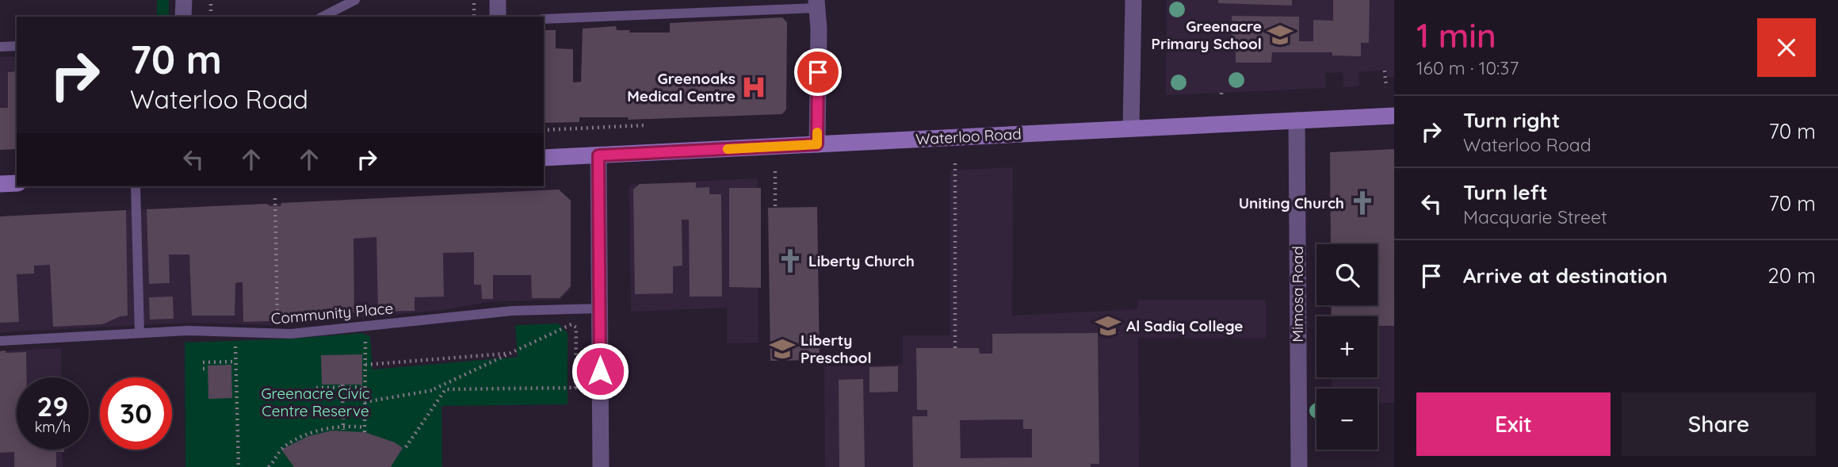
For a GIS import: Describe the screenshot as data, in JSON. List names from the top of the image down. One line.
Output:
{"streets":{"main road":["Waterloo Road"],"street":["Mimosa Road"],"lane":["Community Place"]},"crossings":[["Waterloo Road","Mimosa Road"]],"parks":["Greenacre Civic Centre Reserve"],"places":{"school or university":["Greenacre Primary School","Al Sadiq College","Liberty Preschool"],"hospital":["Greenoaks Medical Centre"],"church":["Uniting Church","Liberty Church"]},"page":{"heading":["1 min","160 m · 10:37"],"turn":["70 m","Waterloo Road"],"list":[{"name":"Turn right","note":"Waterloo Road","value":"70 m"},{"name":"Turn left","note":"Macquarie Street","value":"70 m"},{"name":"Arrive at destination","value":"20 m"}],"map_buttons":["+","−"],"speed":"29 km/h","limit":"30","buttons":["Exit","Share"]}}
